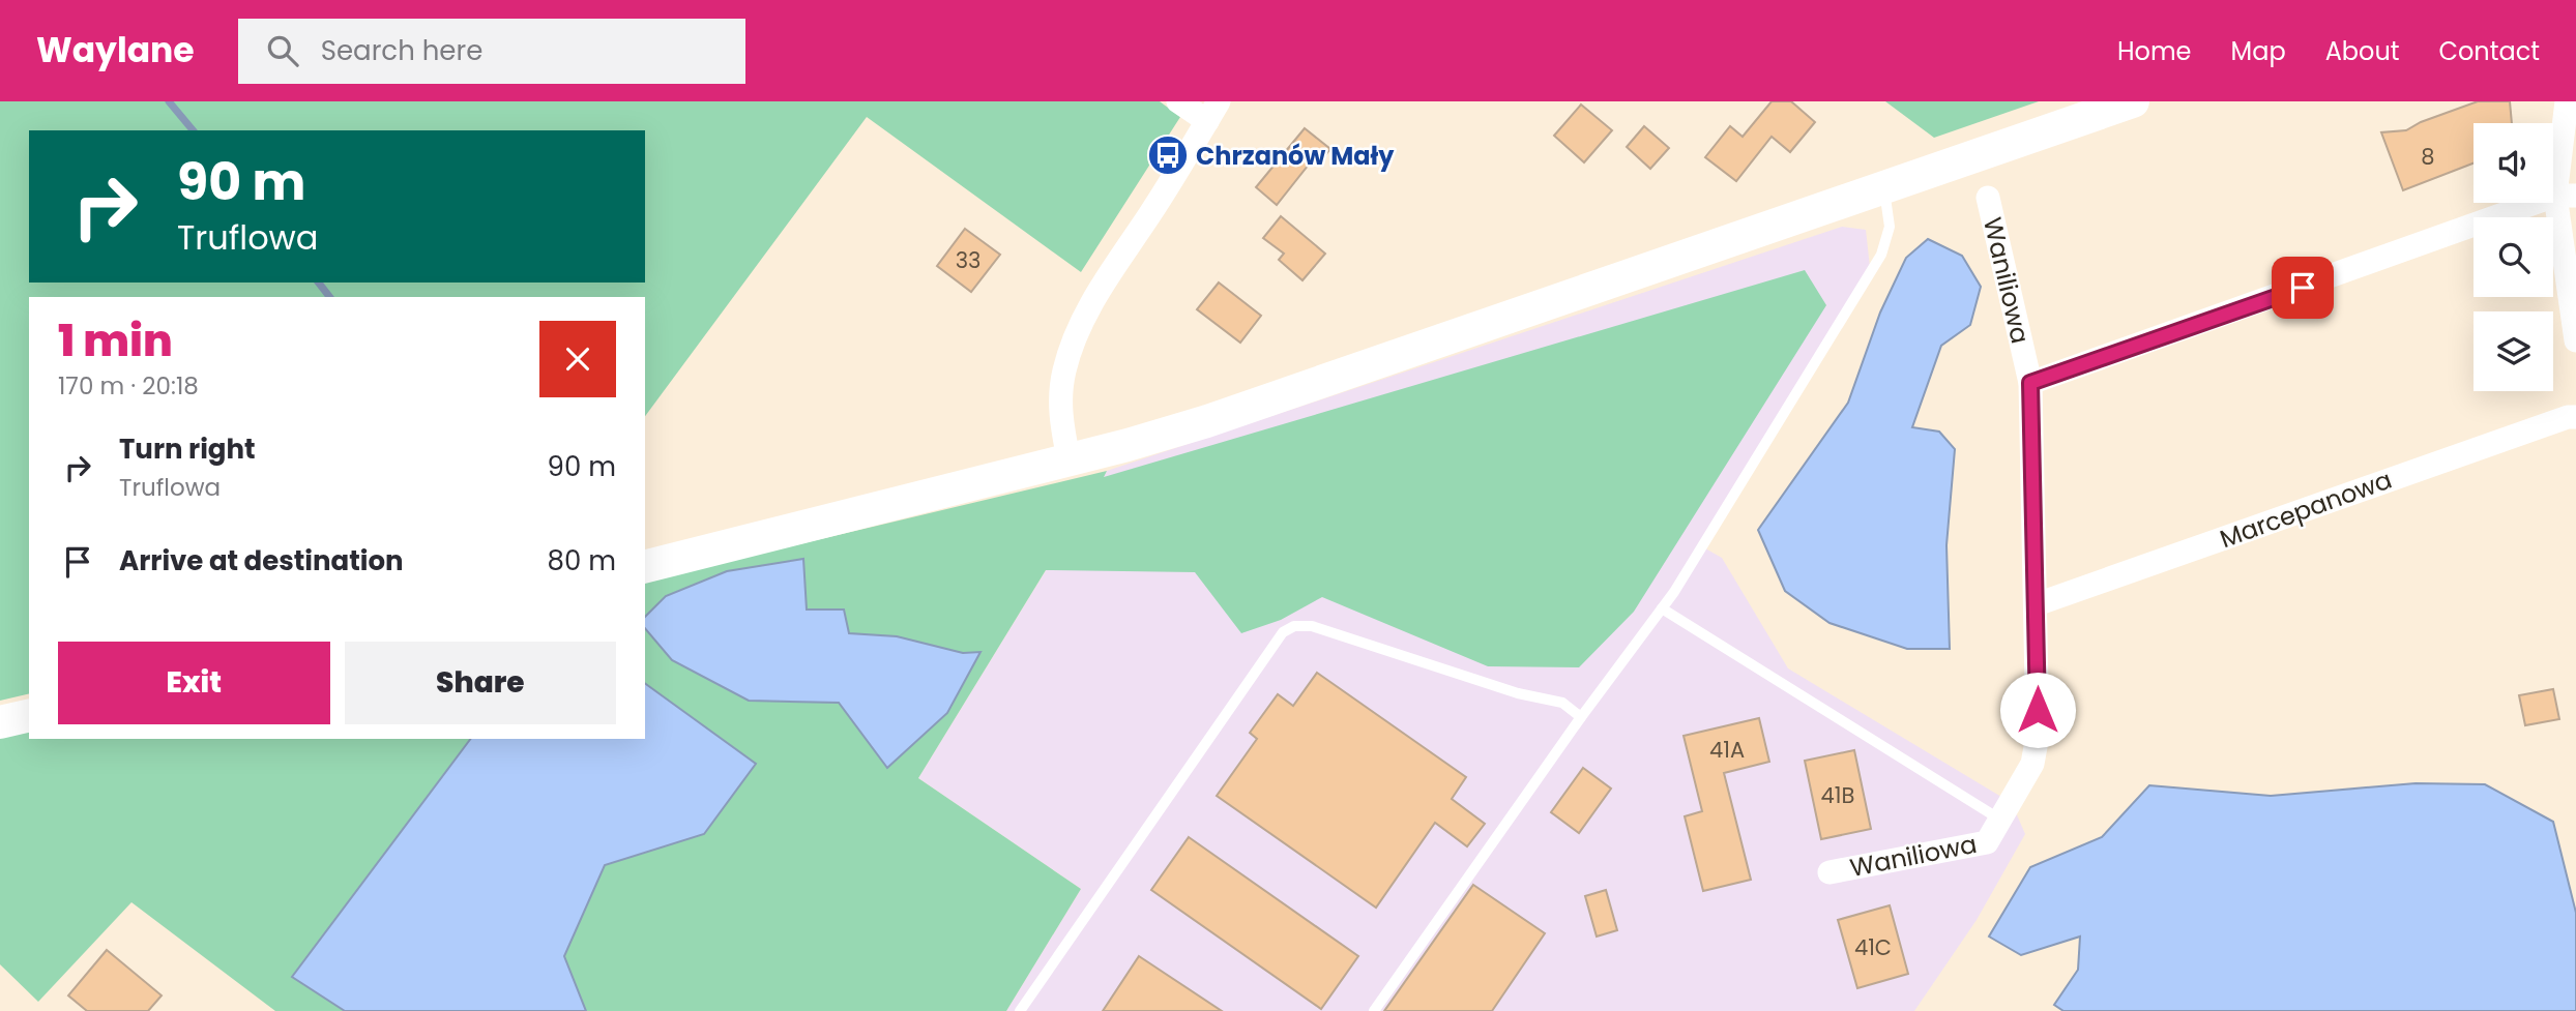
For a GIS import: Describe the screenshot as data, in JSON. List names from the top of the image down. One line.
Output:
{"streets":{"street":["Waniliowa","Marcepanowa"]},"crossings":[["Waniliowa","Marcepanowa"]],"places":{"bus stop":["Chrzanów Mały"]},"house_numbers":["8","33","41A","41B","41C"],"page":{"header":"Waylane","search":"Search here","nav":["Home","Map","About","Contact"],"turn":["90 m","Truflowa"],"heading":["1 min","170 m · 20:18"],"list":[{"name":"Turn right","note":"Truflowa","value":"90 m"},{"name":"Arrive at destination","value":"80 m"}],"buttons":["Exit","Share"]}}
